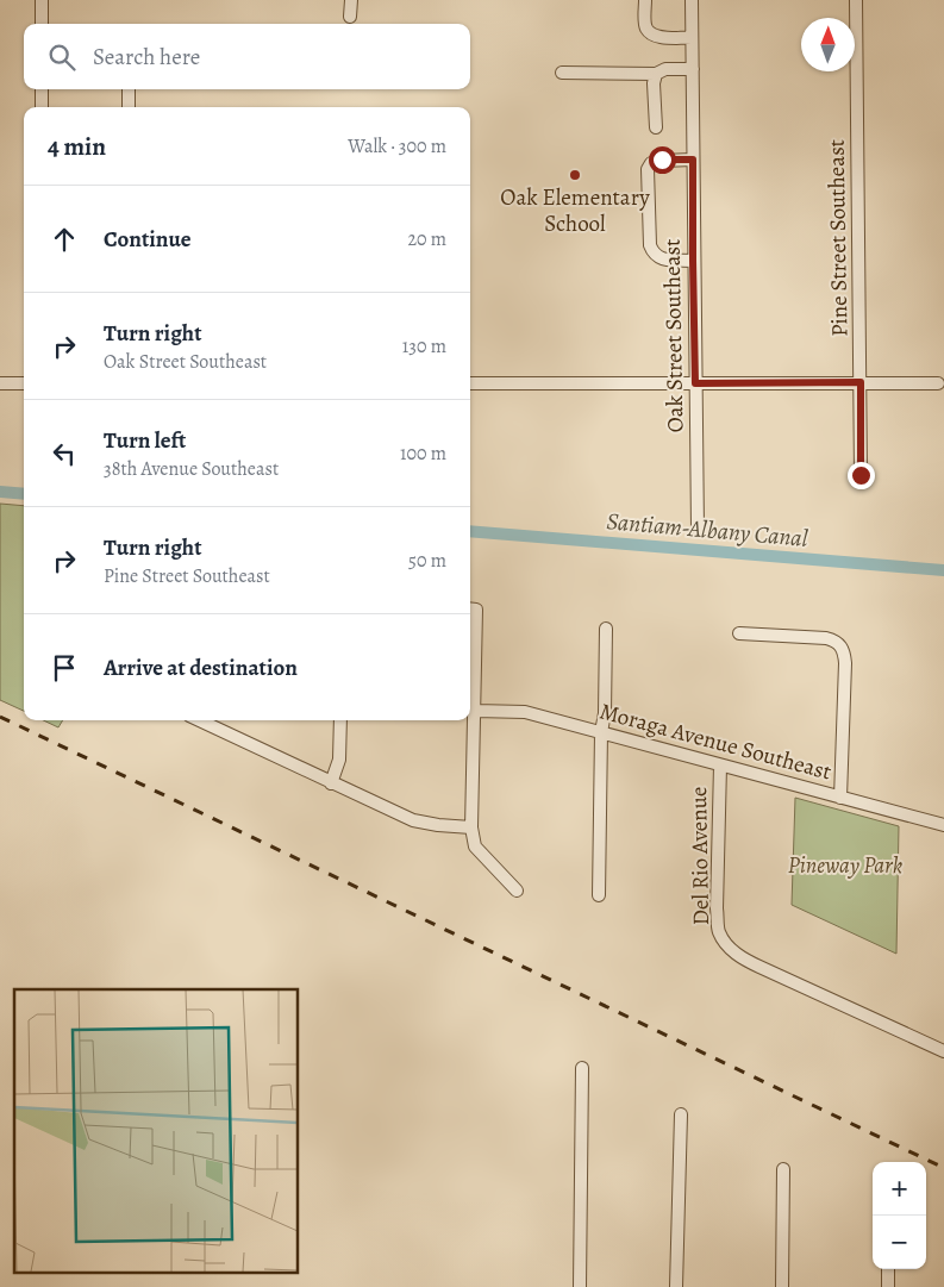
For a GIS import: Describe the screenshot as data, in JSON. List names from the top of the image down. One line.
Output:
{"streets":{"street":["Pine Street Southeast","Oak Street Southeast","Moraga Avenue Southeast","Del Rio Avenue"]},"crossings":[["Moraga Avenue Southeast","Del Rio Avenue"]],"water":["Santiam-Albany Canal"],"parks":["Pineway Park"],"places":["Oak Elementary School"],"north":"top","page":{"search":"Search here","heading":["4 min","Walk · 300 m"],"list":[["Continue","20 m"],["Turn right","Oak Street Southeast","130 m"],["Turn left","38th Avenue Southeast","100 m"],["Turn right","Pine Street Southeast","50 m"],"Arrive at destination"],"map_buttons":["+","−"]}}
